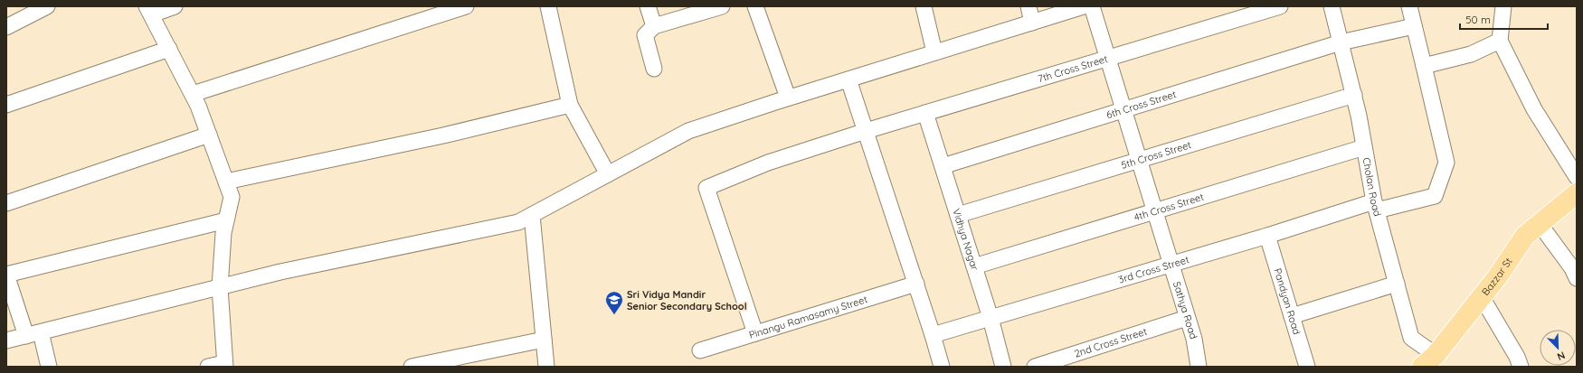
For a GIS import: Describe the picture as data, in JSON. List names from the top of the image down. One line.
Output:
{"streets":{"main road":["Bazzar St"],"street":["7th Cross Street","6th Cross Street","5th Cross Street","Cholan Road","4th Cross Street","Vidhya Nagar","3rd Cross Street","Pandyan Road","Sathya Road","Pinangu Ramasamy Street","2nd Cross Street"]},"crossings":[["7th Cross Street","Vidhya Nagar"],["7th Cross Street","Sathya Road"],["7th Cross Street","Pinangu Ramasamy Street"],["6th Cross Street","Cholan Road"],["6th Cross Street","Vidhya Nagar"],["6th Cross Street","Sathya Road"],["5th Cross Street","Cholan Road"],["5th Cross Street","Vidhya Nagar"],["5th Cross Street","Sathya Road"],["Cholan Road","4th Cross Street"],["Cholan Road","3rd Cross Street"],["Cholan Road","Bazzar St"],["4th Cross Street","Vidhya Nagar"],["4th Cross Street","Sathya Road"],["Vidhya Nagar","3rd Cross Street"],["3rd Cross Street","Pandyan Road"],["3rd Cross Street","Sathya Road"],["Sathya Road","2nd Cross Street"]],"places":{"school or university":["Sri Vidya Mandir Senior Secondary School"]},"scale_bar":"50 m","north":"bottom right"}
